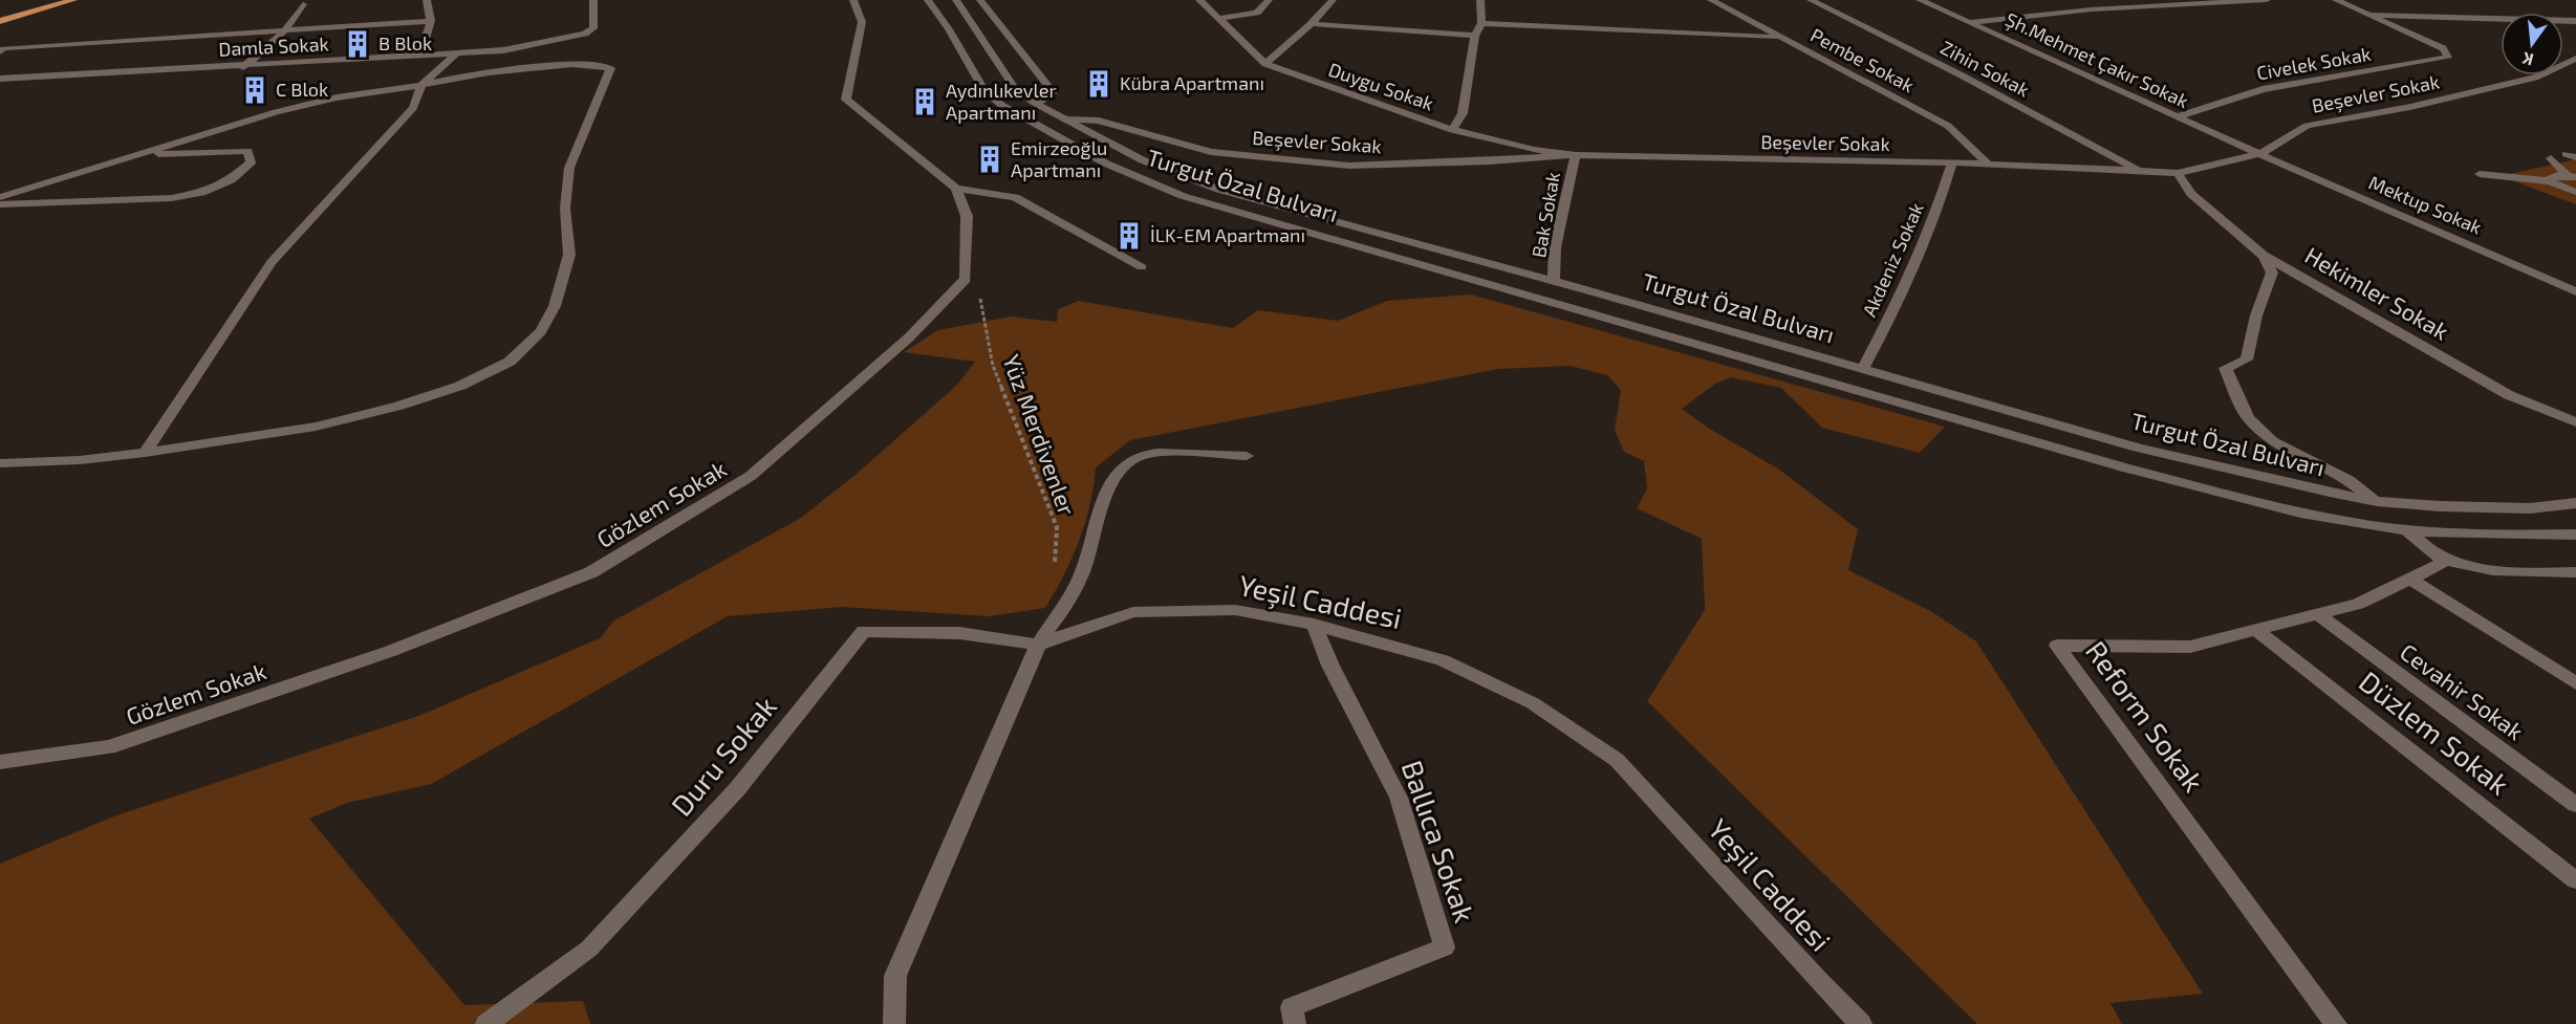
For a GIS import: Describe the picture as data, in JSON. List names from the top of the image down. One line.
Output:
{"streets":{"street":["Damla Sokak","Pembe Sokak","Şh.Mehmet Çakır Sokak","Civelek Sokak","Zihin Sokak","Duygu Sokak","Beşevler Sokak","Turgut Özal Bulvarı","Mektup Sokak","Bak Sokak","Akdeniz Sokak","Hekimler Sokak","Gözlem Sokak","Yeşil Caddesi","Cevahir Sokak","Reform Sokak","Düzlem Sokak","Duru Sokak","Ballıca Sokak"],"path":["Yüz Merdivenler"]},"crossings":[["Pembe Sokak","Beşevler Sokak"],["Şh.Mehmet Çakır Sokak","Civelek Sokak"],["Şh.Mehmet Çakır Sokak","Beşevler Sokak"],["Şh.Mehmet Çakır Sokak","Mektup Sokak"],["Zihin Sokak","Beşevler Sokak"],["Duygu Sokak","Beşevler Sokak"],["Duygu Sokak","Bak Sokak"],["Beşevler Sokak","Turgut Özal Bulvarı"],["Beşevler Sokak","Mektup Sokak"],["Beşevler Sokak","Bak Sokak"],["Beşevler Sokak","Akdeniz Sokak"],["Beşevler Sokak","Hekimler Sokak"],["Turgut Özal Bulvarı","Bak Sokak"],["Turgut Özal Bulvarı","Akdeniz Sokak"],["Turgut Özal Bulvarı","Reform Sokak"],["Yüz Merdivenler","Gözlem Sokak"],["Yeşil Caddesi","Duru Sokak"],["Yeşil Caddesi","Ballıca Sokak"],["Cevahir Sokak","Reform Sokak"],["Reform Sokak","Düzlem Sokak"]],"places":{"building":["B Blok","Kübra Apartmanı","C Blok","Aydınlıkevler Apartmanı","Emirzeoğlu Apartmanı","İLK-EM Apartmanı"]},"north":"bottom"}
